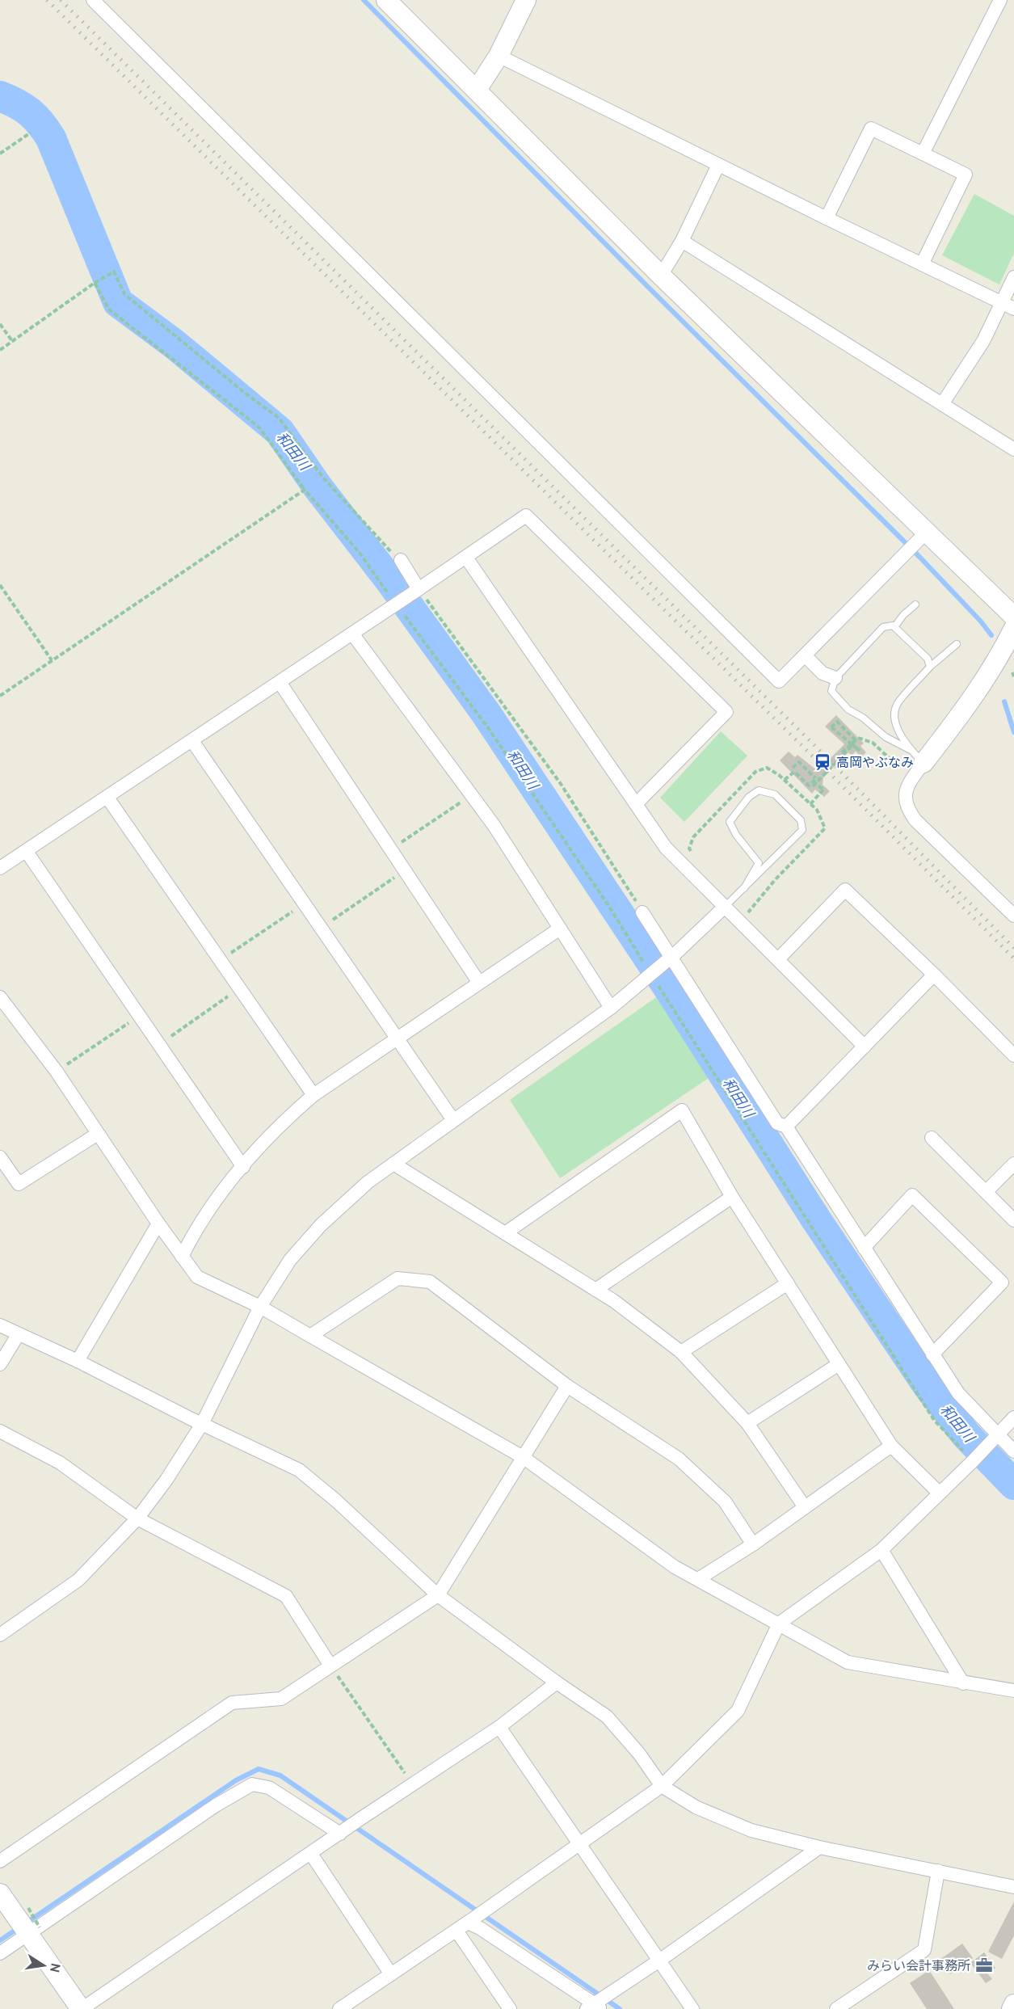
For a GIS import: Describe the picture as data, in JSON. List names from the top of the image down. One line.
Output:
{"water":["和田川"],"places":{"station":["高岡やぶなみ"],"office":["みらい会計事務所"]},"north":"right"}
